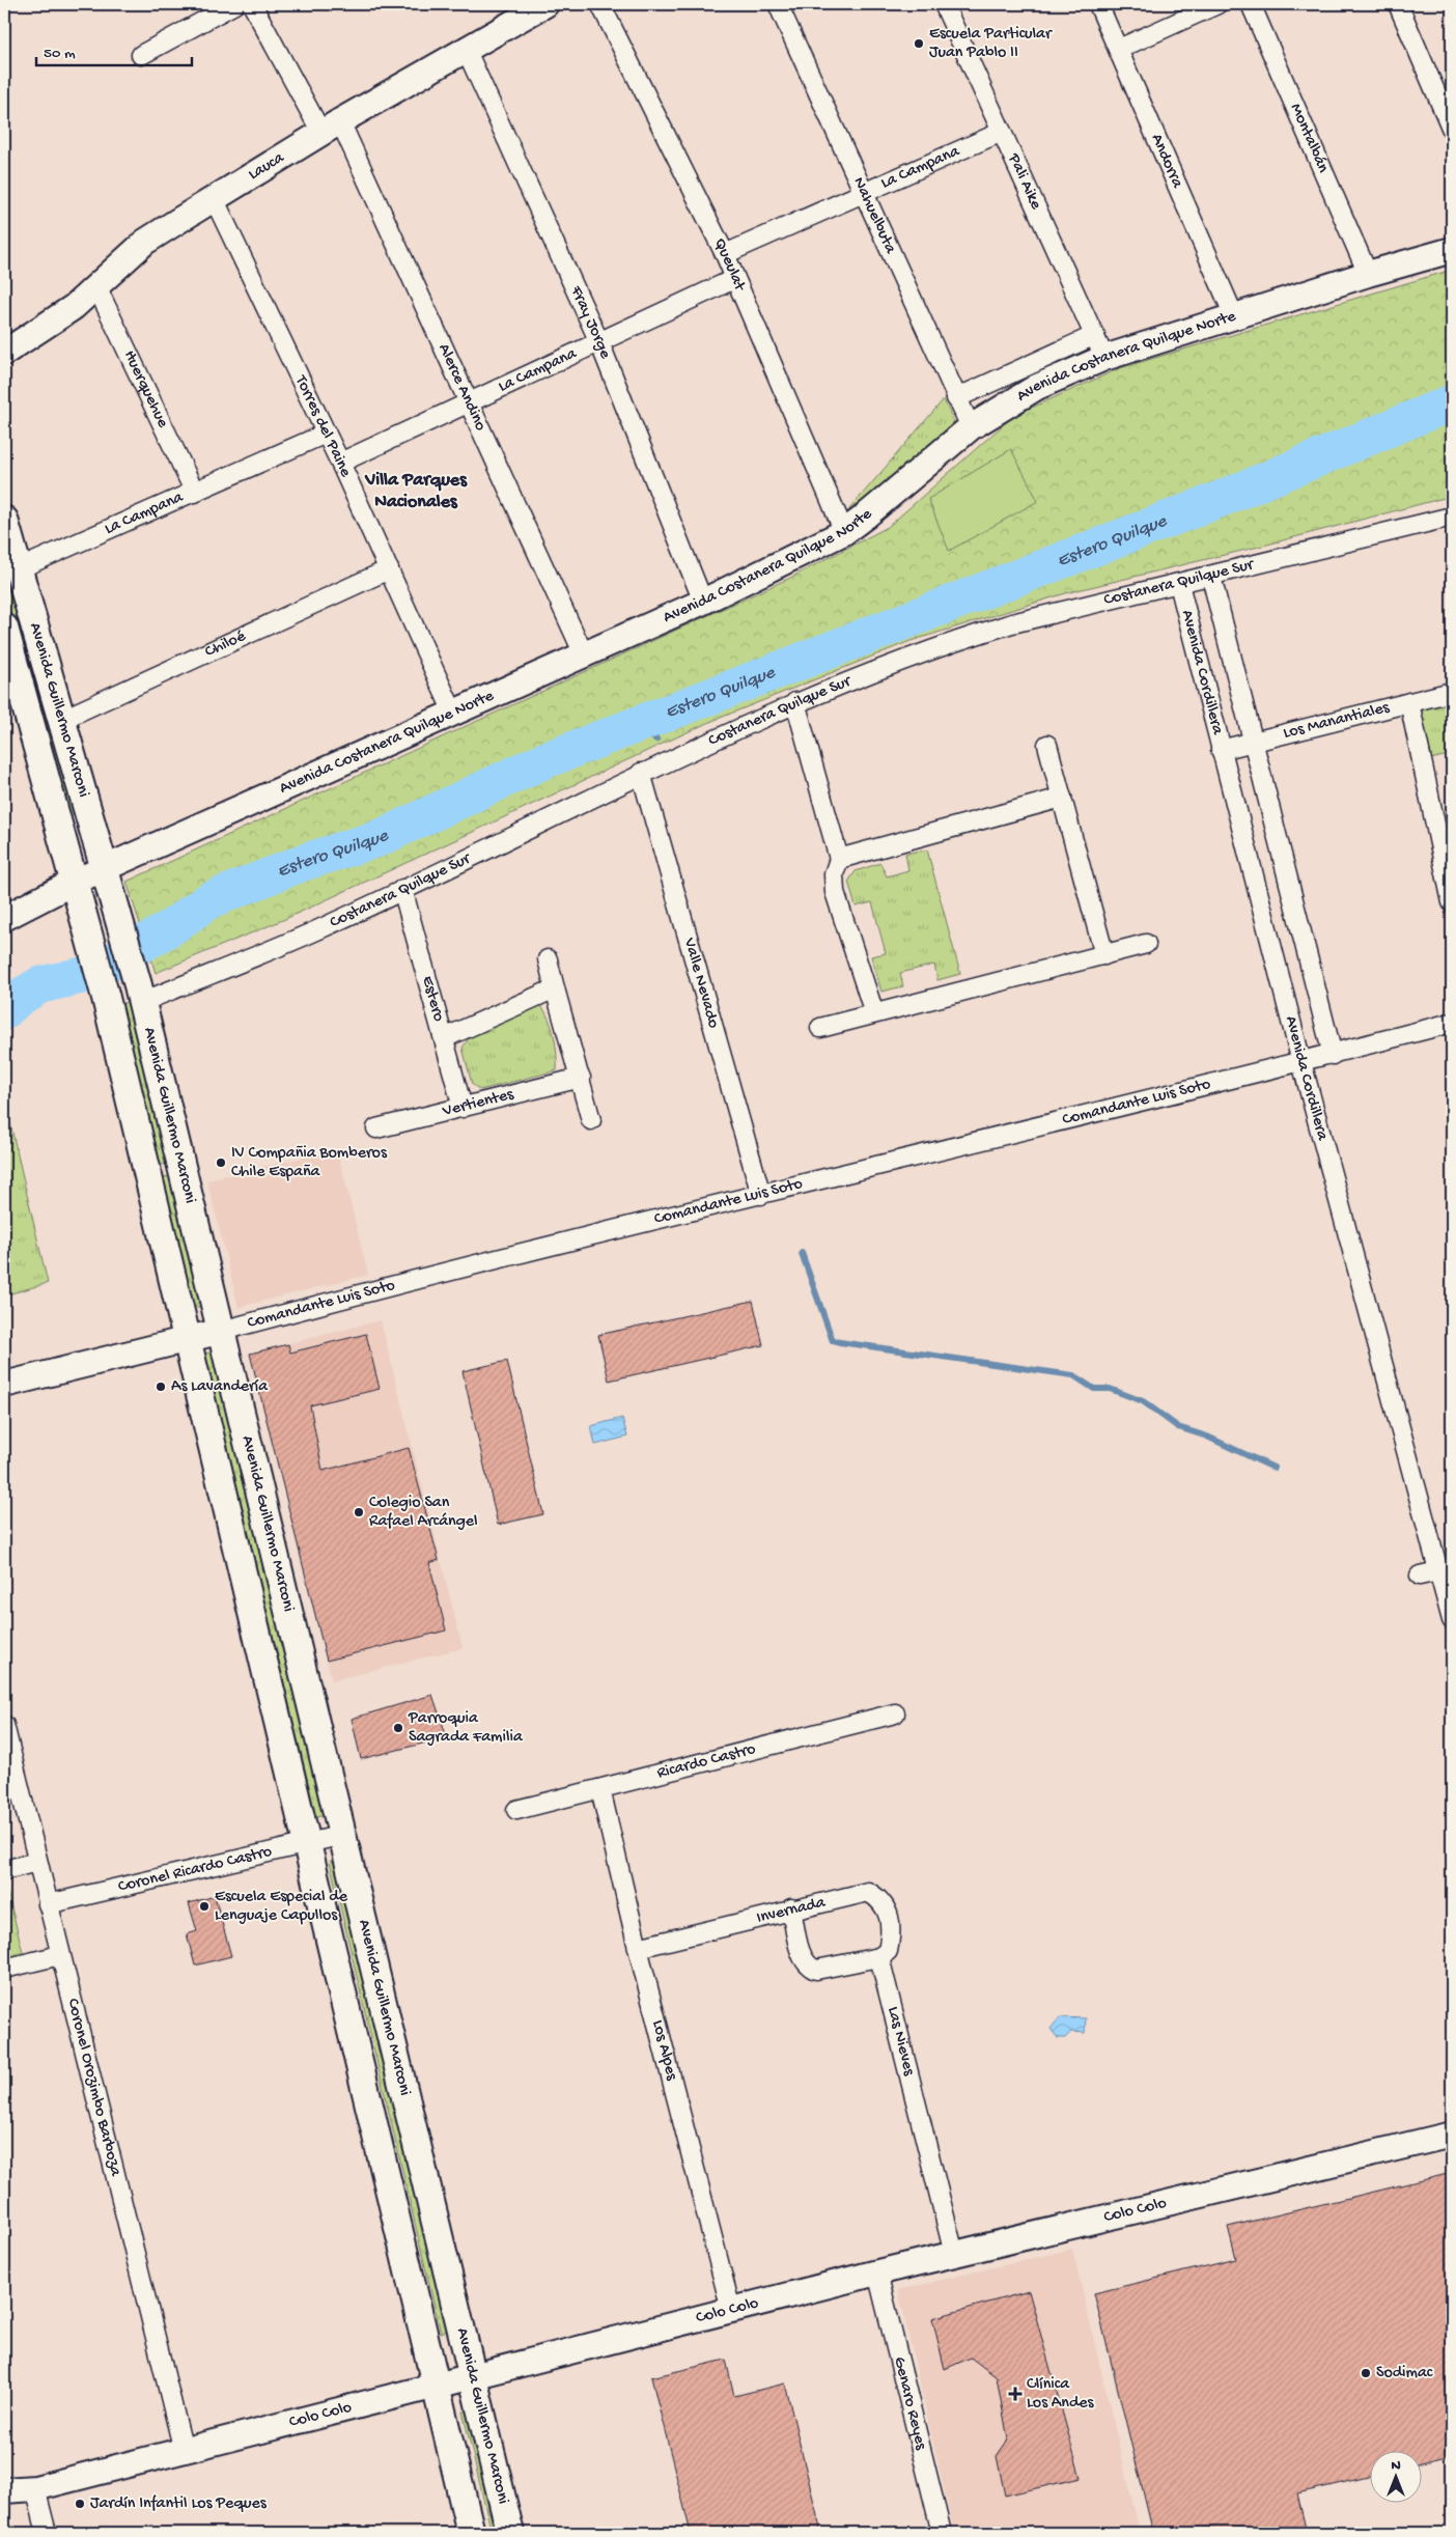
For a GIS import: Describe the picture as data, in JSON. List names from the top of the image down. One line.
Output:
{"streets":{"main road":["Avenida Guillermo Marconi"],"street":["Montalbán","Andorra","Lauca","La Campana","Pali Aike","Nahuelbuta","Queulat","Fray Jorge","Avenida Costanera Quilque Norte","Alerce Andino","Huerquehue","Torres del Paine","Costanera Quilque Sur","Chiloé","Avenida Cordillera","Los Manantiales","Valle Nevado","Estero","Comandante Luis Soto","Vertientes","Ricardo Castro","Coronel Ricardo Castro","Invernada","Las Nieves","Los Alpes","Coronel Orozimbo Barboza","Colo Colo","Genaro Reyes"]},"crossings":[["Montalbán","Avenida Costanera Quilque Norte"],["Andorra","Avenida Costanera Quilque Norte"],["Lauca","Fray Jorge"],["Lauca","Alerce Andino"],["Lauca","Huerquehue"],["Lauca","Torres del Paine"],["La Campana","Pali Aike"],["La Campana","Nahuelbuta"],["La Campana","Queulat"],["La Campana","Fray Jorge"],["La Campana","Alerce Andino"],["La Campana","Huerquehue"],["La Campana","Torres del Paine"],["La Campana","Avenida Guillermo Marconi"],["Pali Aike","Avenida Costanera Quilque Norte"],["Nahuelbuta","Avenida Costanera Quilque Norte"],["Queulat","Avenida Costanera Quilque Norte"],["Fray Jorge","Avenida Costanera Quilque Norte"],["Avenida Costanera Quilque Norte","Alerce Andino"],["Avenida Costanera Quilque Norte","Torres del Paine"],["Avenida Costanera Quilque Norte","Avenida Guillermo Marconi"],["Torres del Paine","Chiloé"],["Costanera Quilque Sur","Avenida Cordillera"],["Costanera Quilque Sur","Avenida Guillermo Marconi"],["Costanera Quilque Sur","Valle Nevado"],["Costanera Quilque Sur","Estero"],["Chiloé","Avenida Guillermo Marconi"],["Avenida Cordillera","Los Manantiales"],["Avenida Cordillera","Comandante Luis Soto"],["Avenida Guillermo Marconi","Comandante Luis Soto"],["Avenida Guillermo Marconi","Coronel Ricardo Castro"],["Avenida Guillermo Marconi","Colo Colo"],["Valle Nevado","Comandante Luis Soto"],["Estero","Vertientes"],["Ricardo Castro","Los Alpes"],["Coronel Ricardo Castro","Coronel Orozimbo Barboza"],["Invernada","Las Nieves"],["Invernada","Los Alpes"],["Las Nieves","Colo Colo"],["Los Alpes","Colo Colo"],["Coronel Orozimbo Barboza","Colo Colo"],["Colo Colo","Genaro Reyes"]],"districts":["Villa Parques Nacionales"],"water":["Estero Quilque"],"places":{"other":["Escuela Particular Juan Pablo II","IV Compañia Bomberos Chile España","As Lavandería","Colegio San Rafael Arcángel","Parroquia Sagrada Familia","Escuela Especial de Lenguaje Capullos","Sodimac","Jardín Infantil Los Peques"],"health":["Clínica Los Andes"]},"scale_bar":"50 m","north":"top"}
